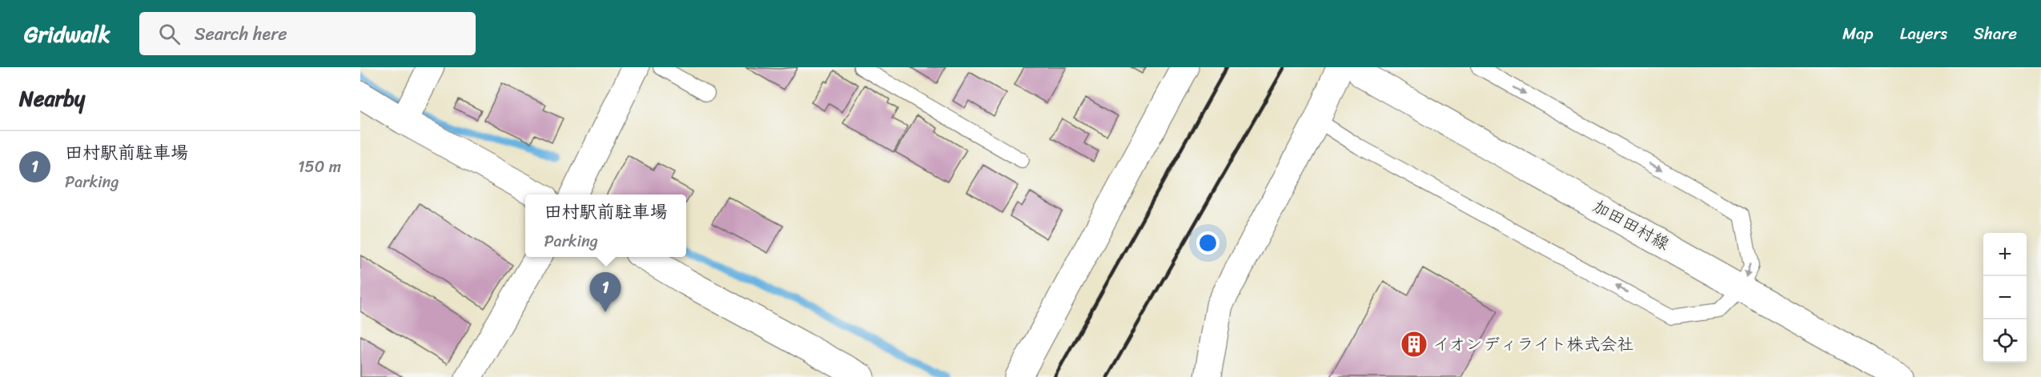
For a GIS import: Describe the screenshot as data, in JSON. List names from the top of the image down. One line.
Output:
{"streets":{"street":["加田田村線"]},"places":{"building":["イオンディライト株式会社"]},"page":{"header":"Gridwalk","search":"Search here","nav":["Map","Layers","Share"],"heading":"Nearby","list":[{"mark":"1","name":"田村駅前駐車場","note":"Parking","value":"150 m"}],"popup":["田村駅前駐車場","Parking"],"map_buttons":["+","−"],"pins":"1"}}
